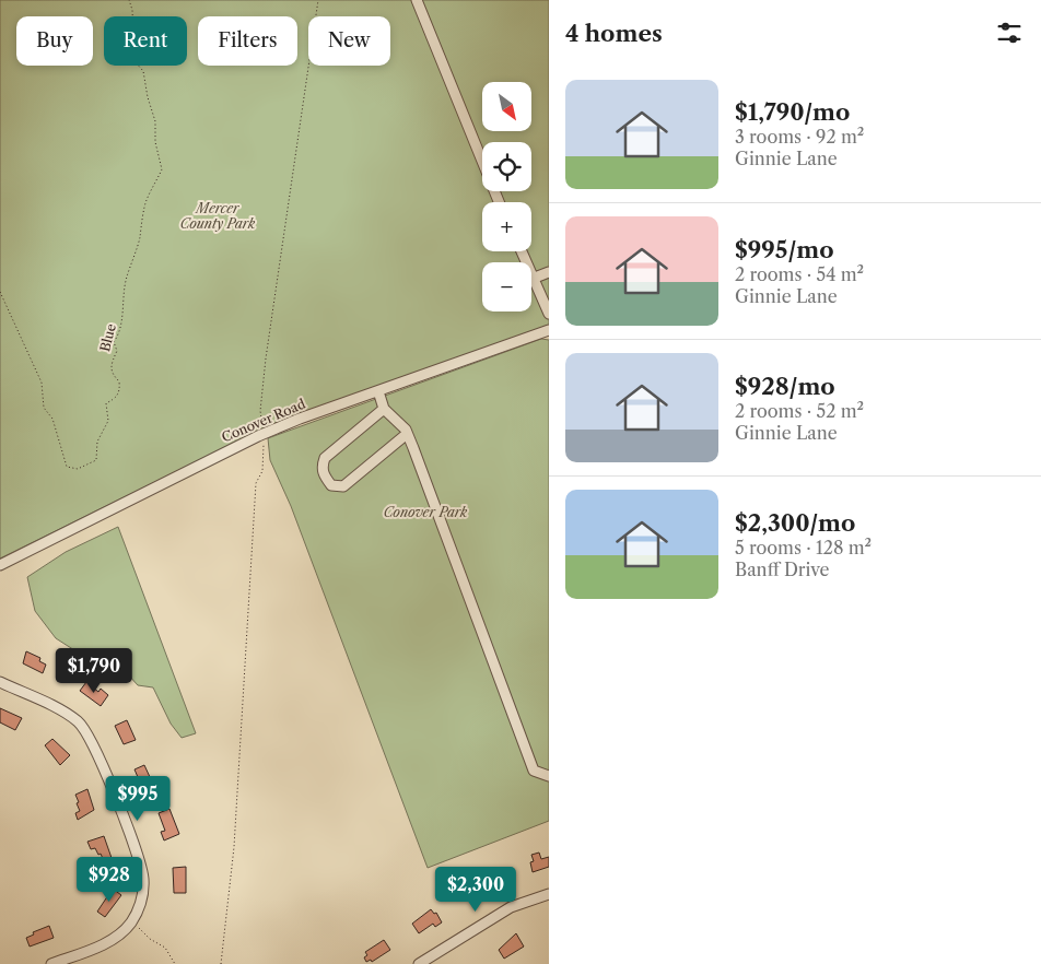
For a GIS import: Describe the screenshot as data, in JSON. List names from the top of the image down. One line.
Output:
{"streets":{"street":["Conover Road"],"path":["Blue"]},"parks":["Mercer County Park","Conover Park"],"north":"bottom right","page":{"heading":"4 homes","chip":["Buy","Rent","Filters","New"],"list":[{"name":"$1,790/mo","note":"3 rooms · 92 m² · Ginnie Lane"},{"name":"$995/mo","note":"2 rooms · 54 m² · Ginnie Lane"},{"name":"$928/mo","note":"2 rooms · 52 m² · Ginnie Lane"},{"name":"$2,300/mo","note":"5 rooms · 128 m² · Banff Drive"}],"map_buttons":["+","−"],"price":["$1,790","$995","$928","$2,300"]}}
